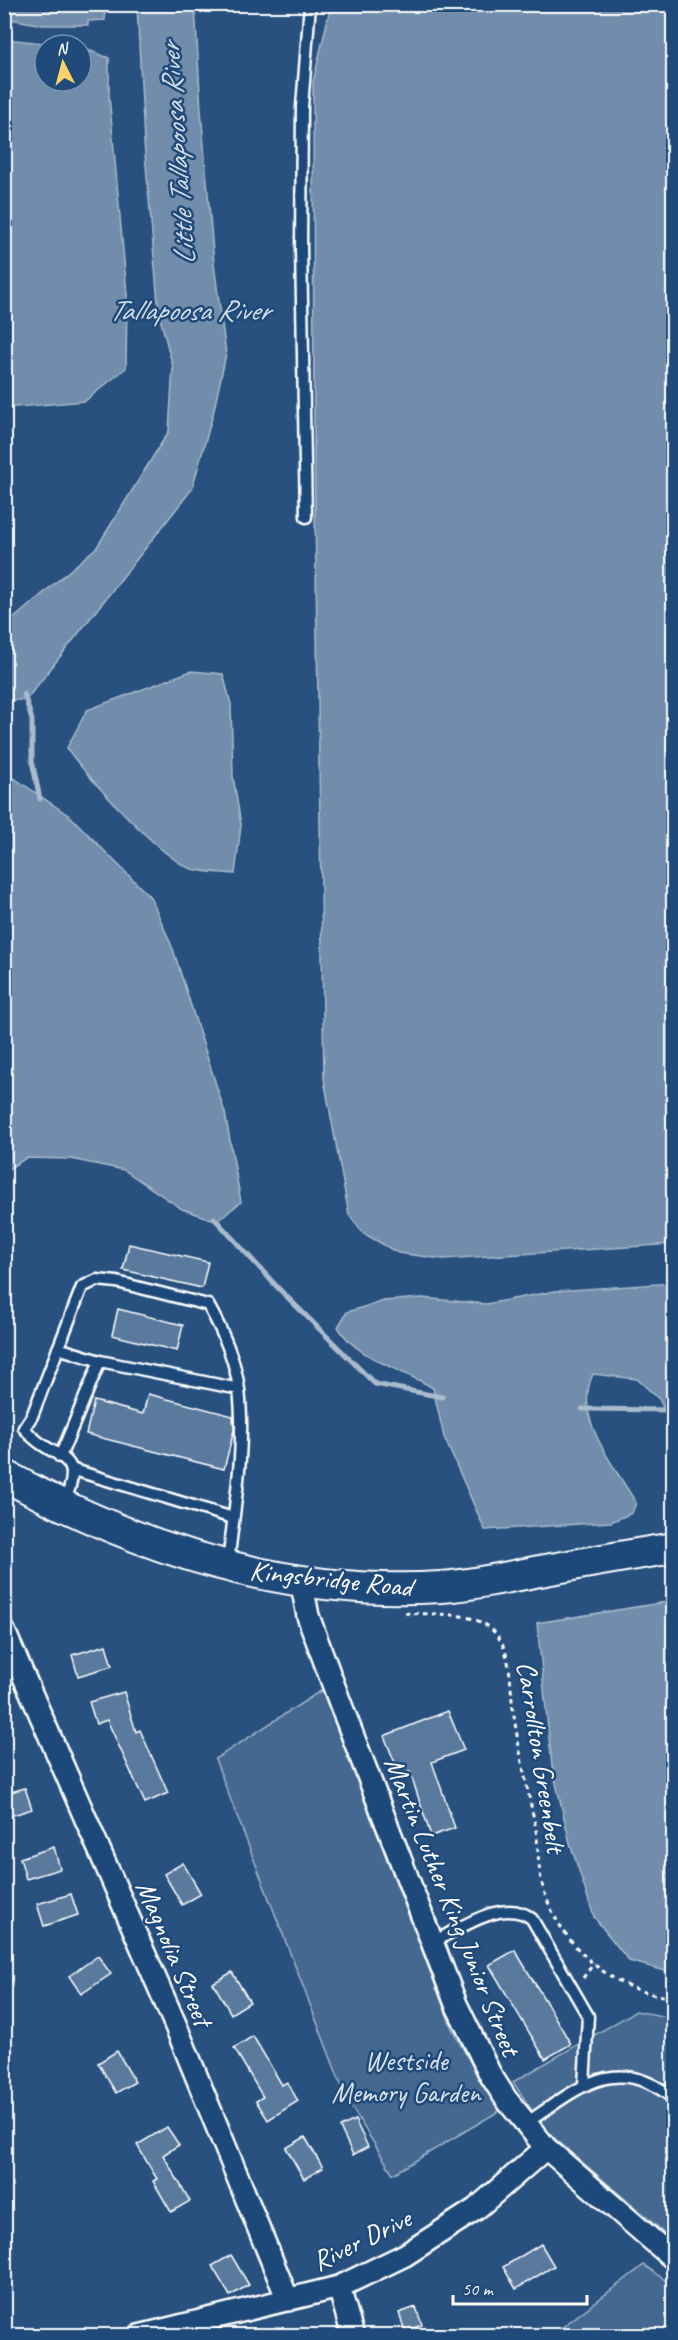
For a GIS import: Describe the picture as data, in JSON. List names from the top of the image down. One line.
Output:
{"streets":{"street":["Kingsbridge Road","Martin Luther King Junior Street","Magnolia Street","River Drive"],"path":["Carrollton Greenbelt"]},"crossings":[["Kingsbridge Road","Martin Luther King Junior Street"],["Martin Luther King Junior Street","River Drive"],["Magnolia Street","River Drive"]],"water":["Little Tallapoosa River","Tallapoosa River"],"parks":["Westside Memory Garden"],"scale_bar":"50 m","north":"top"}
